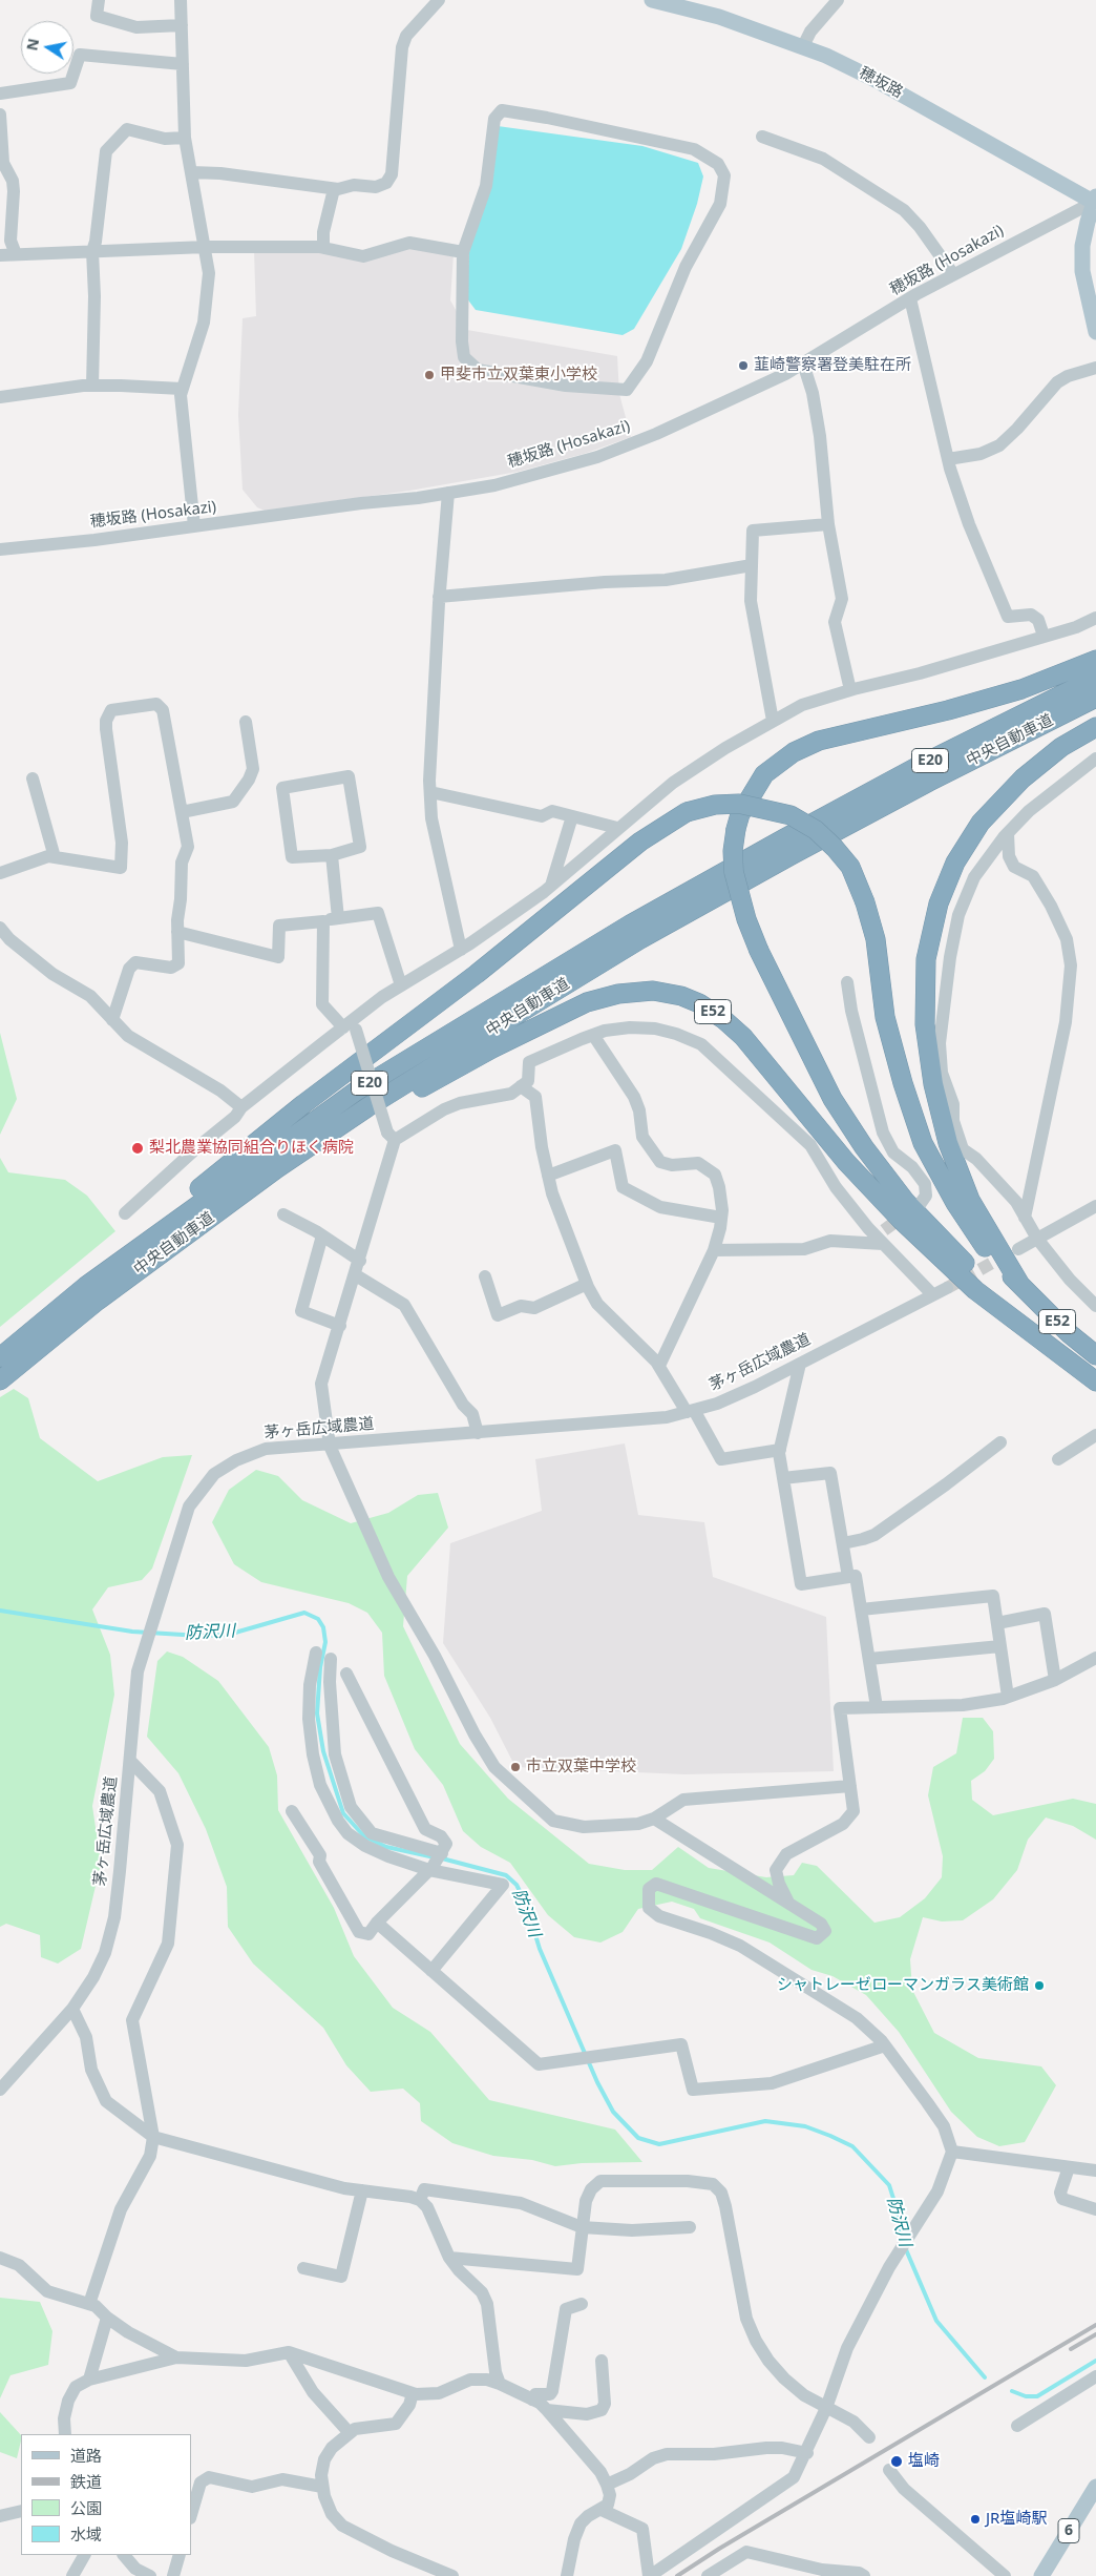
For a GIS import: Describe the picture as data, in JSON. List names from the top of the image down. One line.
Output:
{"streets":{"highway":["中央自動車道","E20","E52"],"main road":["穂坂路","6"],"street":["穂坂路 (Hosakazi)","茅ヶ岳広域農道"]},"crossings":[["穂坂路","穂坂路 (Hosakazi)"],["中央自動車道","E52"]],"water":["防沢川"],"places":["韮崎警察署登美駐在所","甲斐市立双葉東小学校","梨北農業協同組合りほく病院","市立双葉中学校","シャトレーゼローマンガラス美術館","塩崎","JR塩崎駅"],"legend":["道路","鉄道","公園","水域"],"north":"left"}
